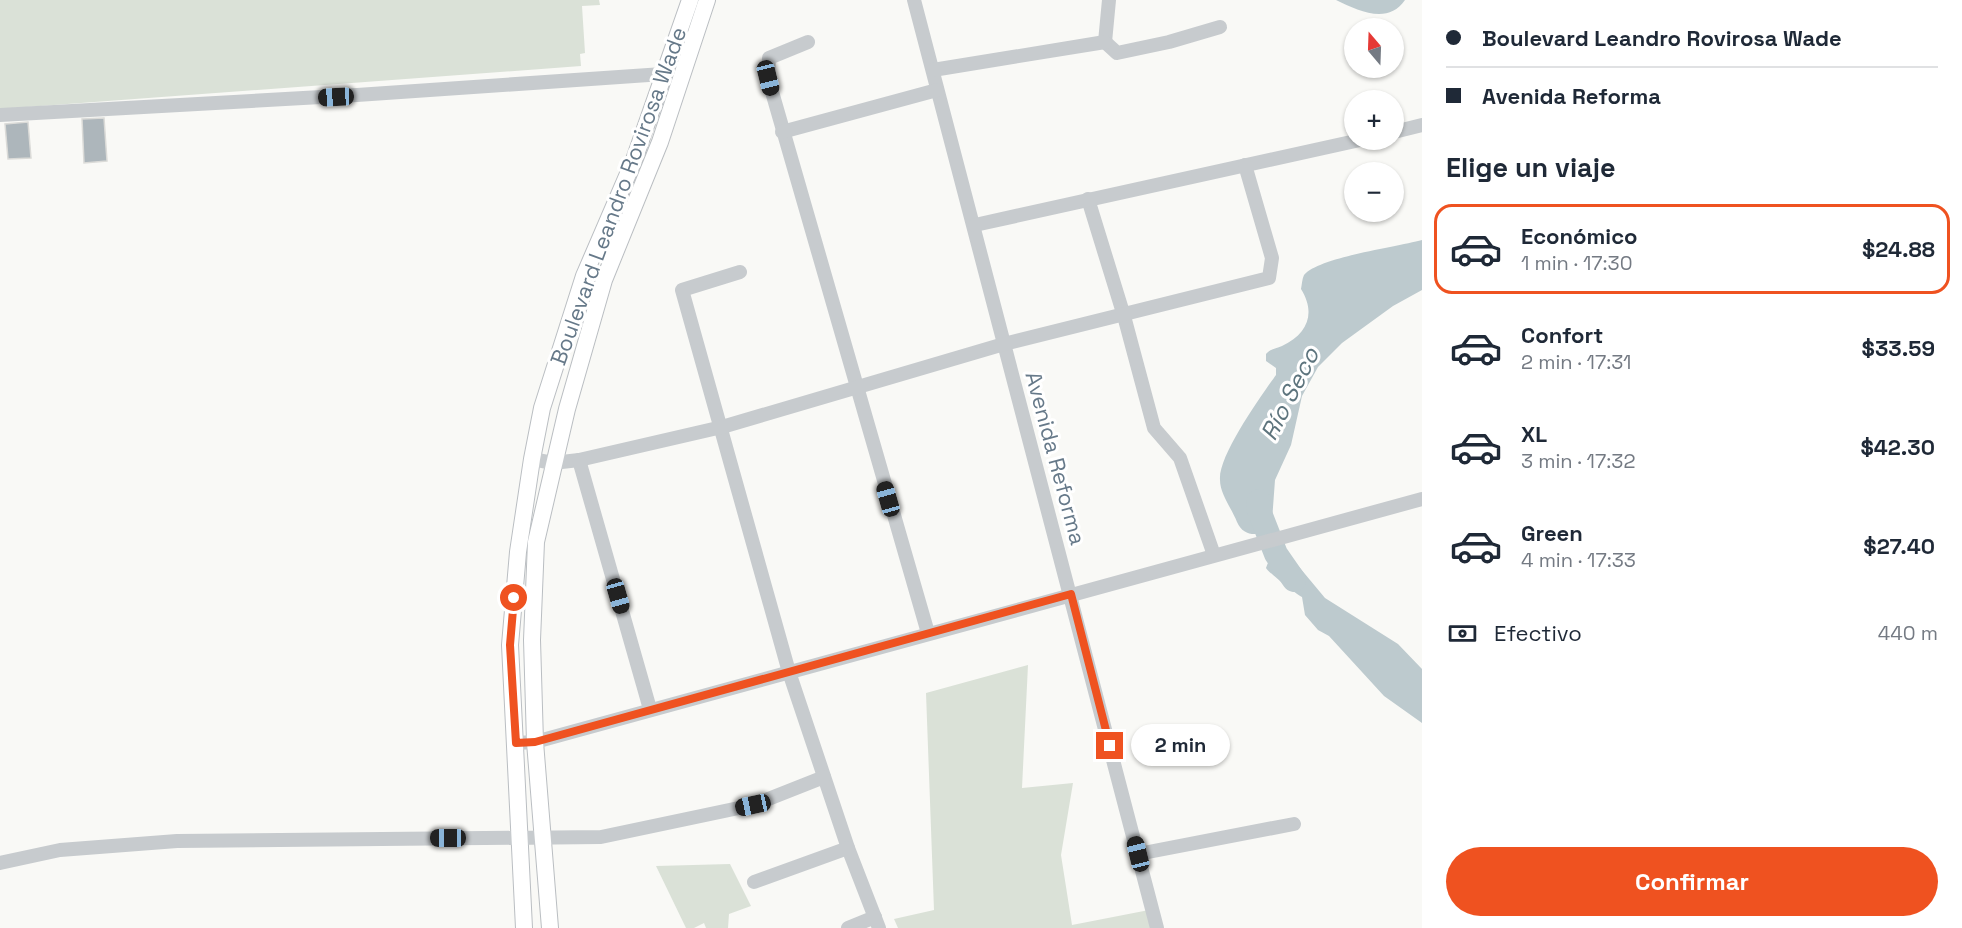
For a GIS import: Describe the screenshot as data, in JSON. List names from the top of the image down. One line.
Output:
{"streets":{"main road":["Boulevard Leandro Rovirosa Wade"],"street":["Avenida Reforma"]},"water":["Río Seco"],"north":"top","page":{"banner":["Boulevard Leandro Rovirosa Wade","Avenida Reforma"],"map_buttons":["+","−"],"heading":"Elige un viaje","list":[{"name":"Económico","note":"1 min · 17:30","value":"$24.88"},{"name":"Confort","note":"2 min · 17:31","value":"$33.59"},{"name":"XL","note":"3 min · 17:32","value":"$42.30"},{"name":"Green","note":"4 min · 17:33","value":"$27.40"}],"pay":["Efectivo","440 m"],"bubble":"2 min","buttons":"Confirmar"}}
